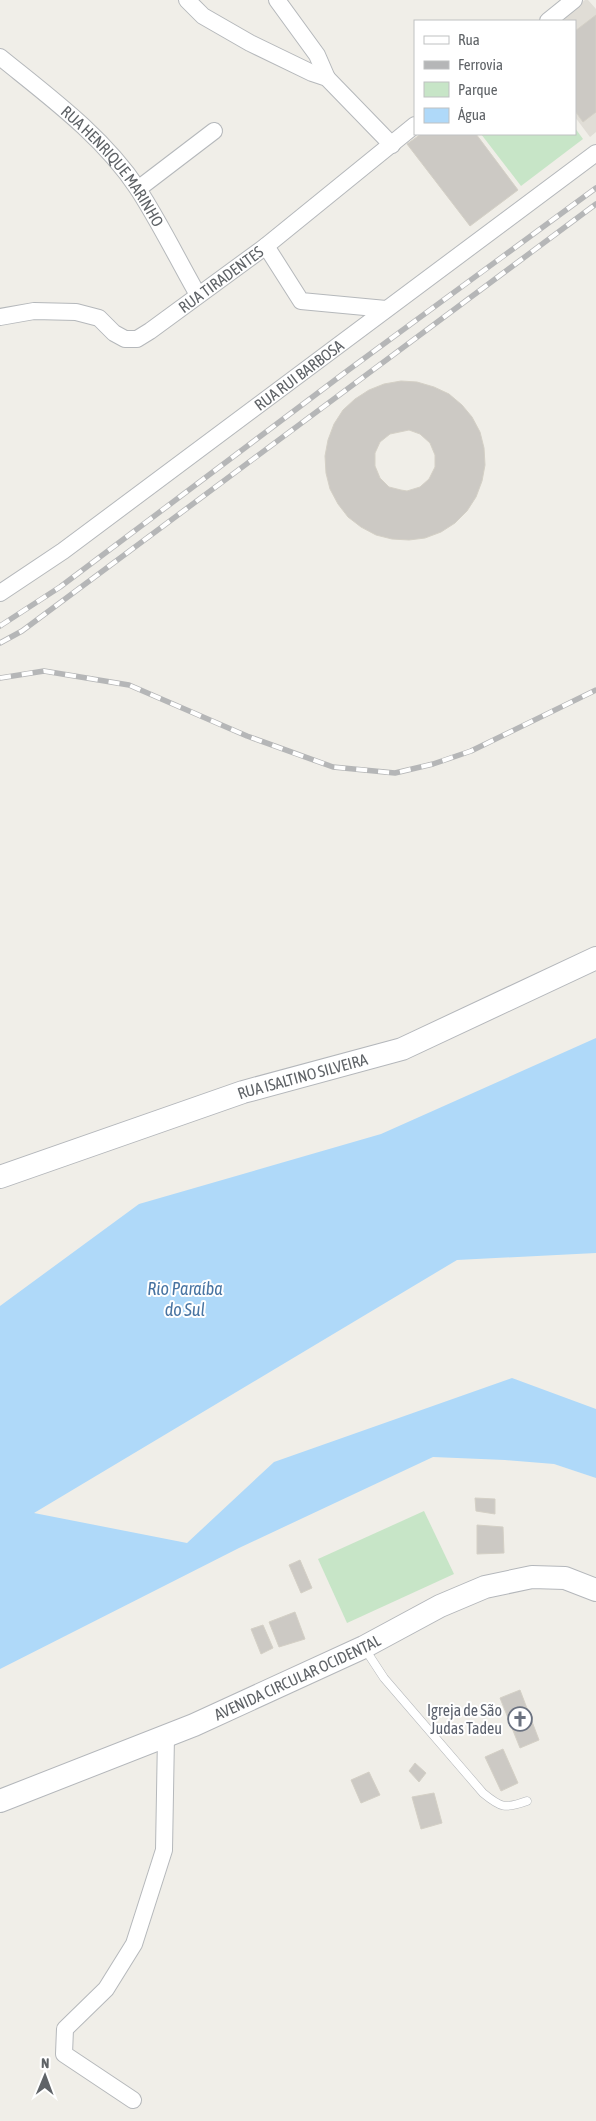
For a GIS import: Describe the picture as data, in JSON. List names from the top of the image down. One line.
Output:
{"streets":{"street":["RUA HENRIQUE MARINHO","RUA TIRADENTES","RUA RUI BARBOSA","RUA ISALTINO SILVEIRA","AVENIDA CIRCULAR OCIDENTAL"]},"crossings":[["RUA HENRIQUE MARINHO","RUA TIRADENTES"]],"water":["Rio Paraíba do Sul"],"places":{"church":["Igreja de São Judas Tadeu"]},"legend":["Rua","Ferrovia","Parque","Água"],"north":"top"}
